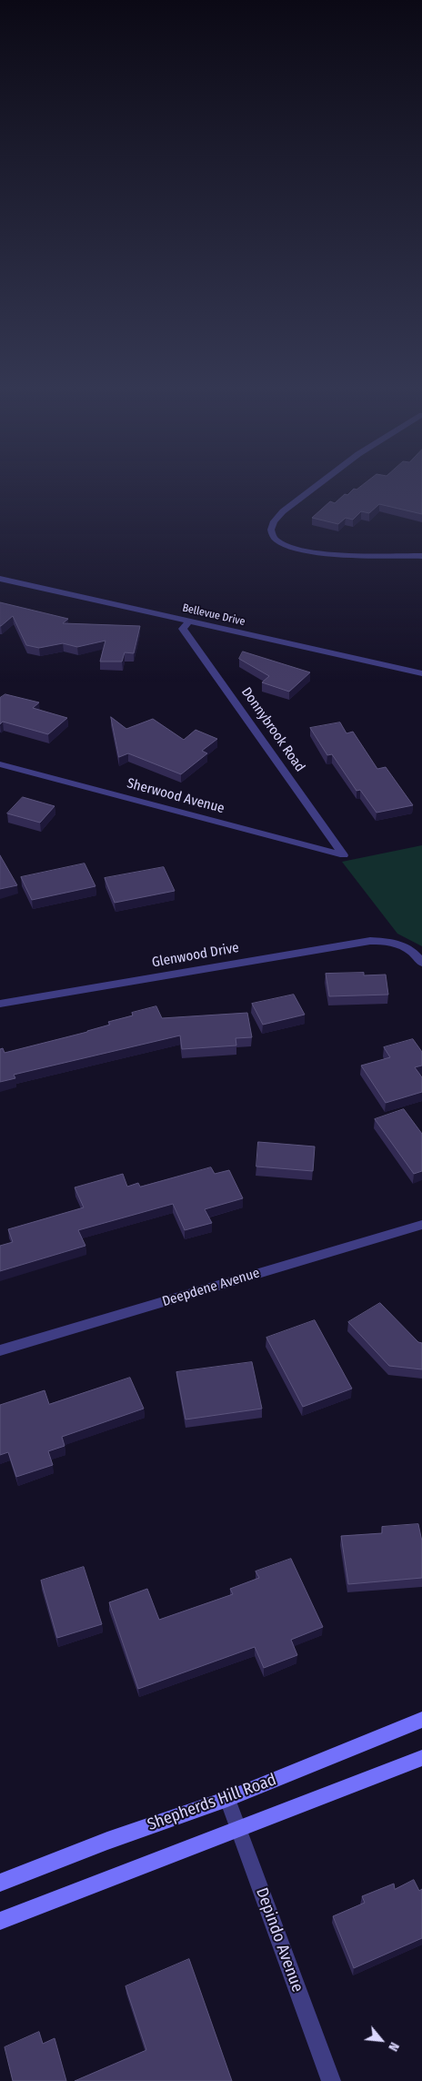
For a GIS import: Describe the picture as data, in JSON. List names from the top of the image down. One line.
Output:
{"streets":{"main road":["Shepherds Hill Road"],"street":["Bellevue Drive","Donnybrook Road","Sherwood Avenue","Glenwood Drive","Deepdene Avenue","Depindo Avenue"]},"crossings":[["Bellevue Drive","Donnybrook Road"],["Donnybrook Road","Sherwood Avenue"],["Shepherds Hill Road","Depindo Avenue"]],"north":"bottom right"}
